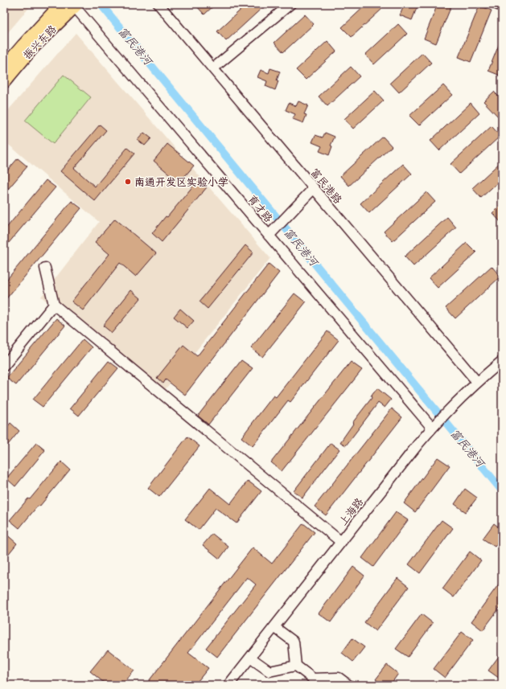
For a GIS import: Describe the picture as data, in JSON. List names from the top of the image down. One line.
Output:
{"streets":{"main road":["振兴东路"],"street":["富民港路","育才路","上海路"]},"crossings":[["振兴东路","育才路"],["富民港路","上海路"],["育才路","上海路"]],"water":["富民港河"],"places":["南通开发区实验小学"]}
